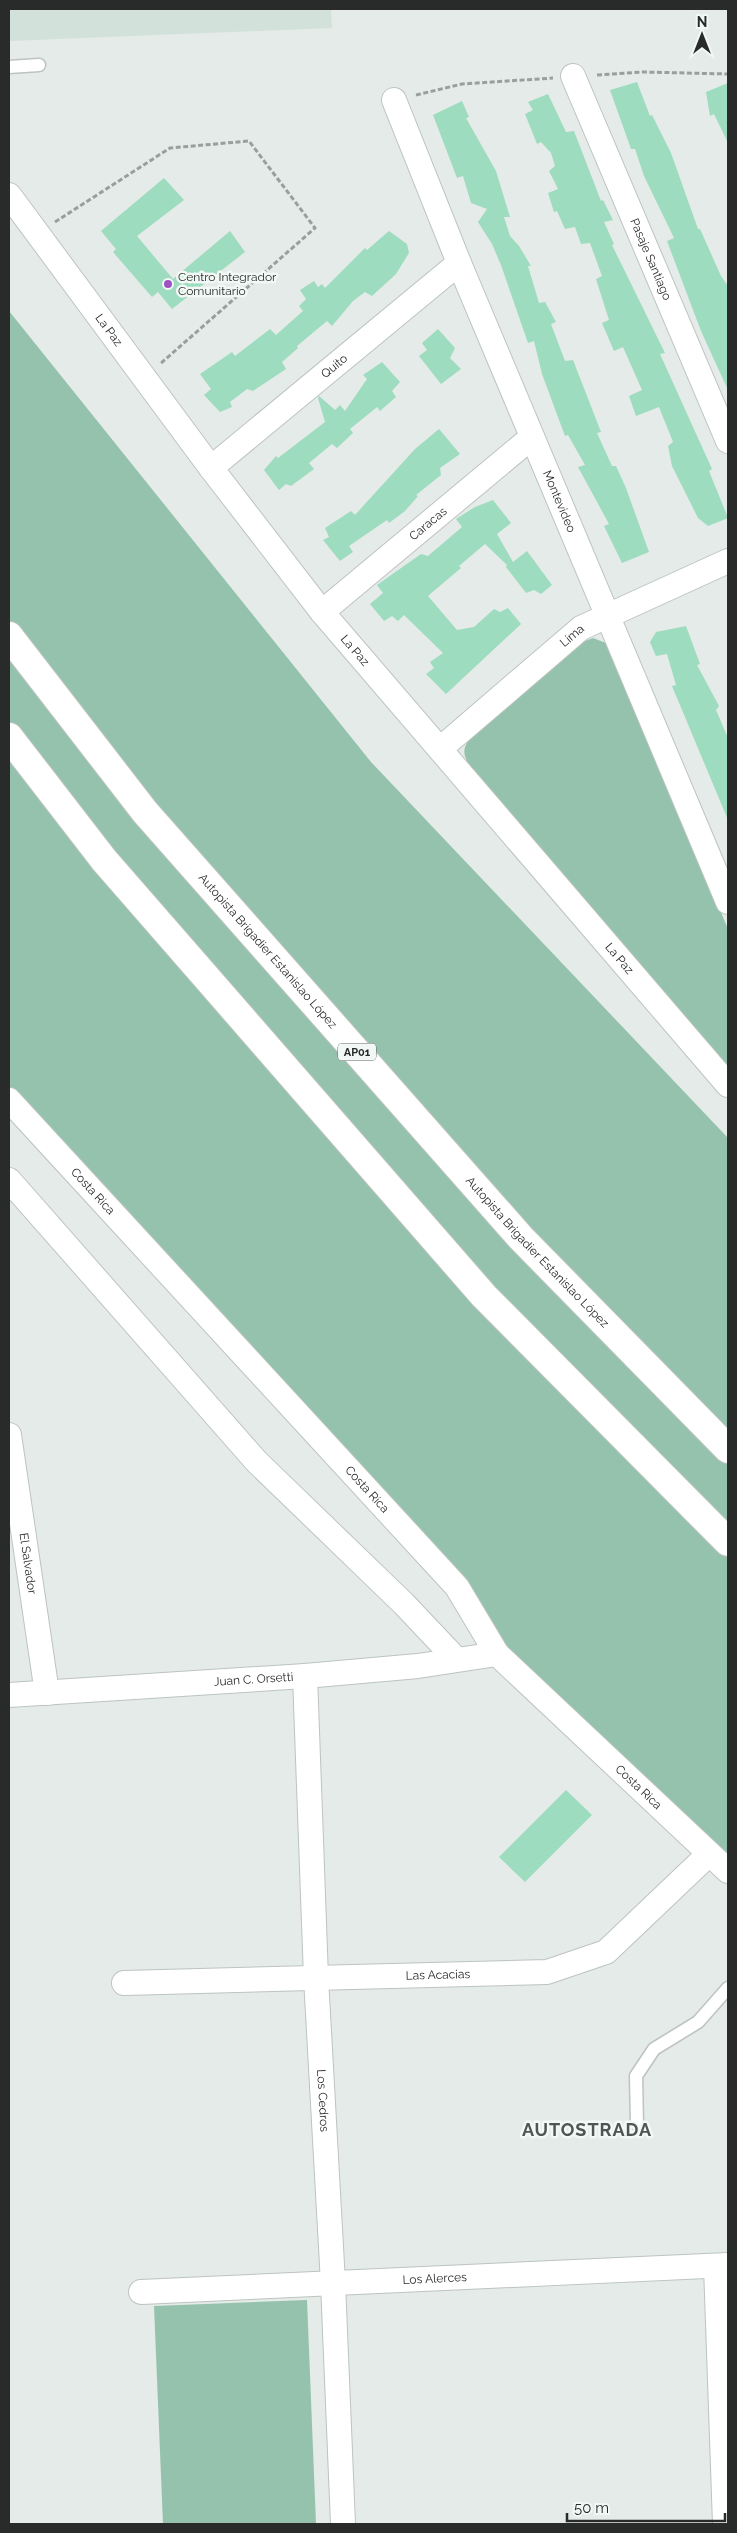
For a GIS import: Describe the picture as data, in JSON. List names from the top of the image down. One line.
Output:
{"streets":{"highway":["Autopista Brigadier Estanislao López","AP01"],"street":["Pasaje Santiago","La Paz","Quito","Montevideo","Caracas","Lima","Costa Rica","El Salvador","Juan C. Orsetti","Las Acacias","Los Cedros","Los Alerces"]},"crossings":[["La Paz","Quito"],["La Paz","Caracas"],["La Paz","Lima"],["Quito","Montevideo"],["Montevideo","Caracas"],["Montevideo","Lima"],["Costa Rica","Juan C. Orsetti"],["Costa Rica","Las Acacias"],["El Salvador","Juan C. Orsetti"],["Juan C. Orsetti","Los Cedros"],["Las Acacias","Los Cedros"],["Los Cedros","Los Alerces"]],"districts":["AUTOSTRADA"],"places":["Centro Integrador Comunitario"],"scale_bar":"50 m","north":"top"}
